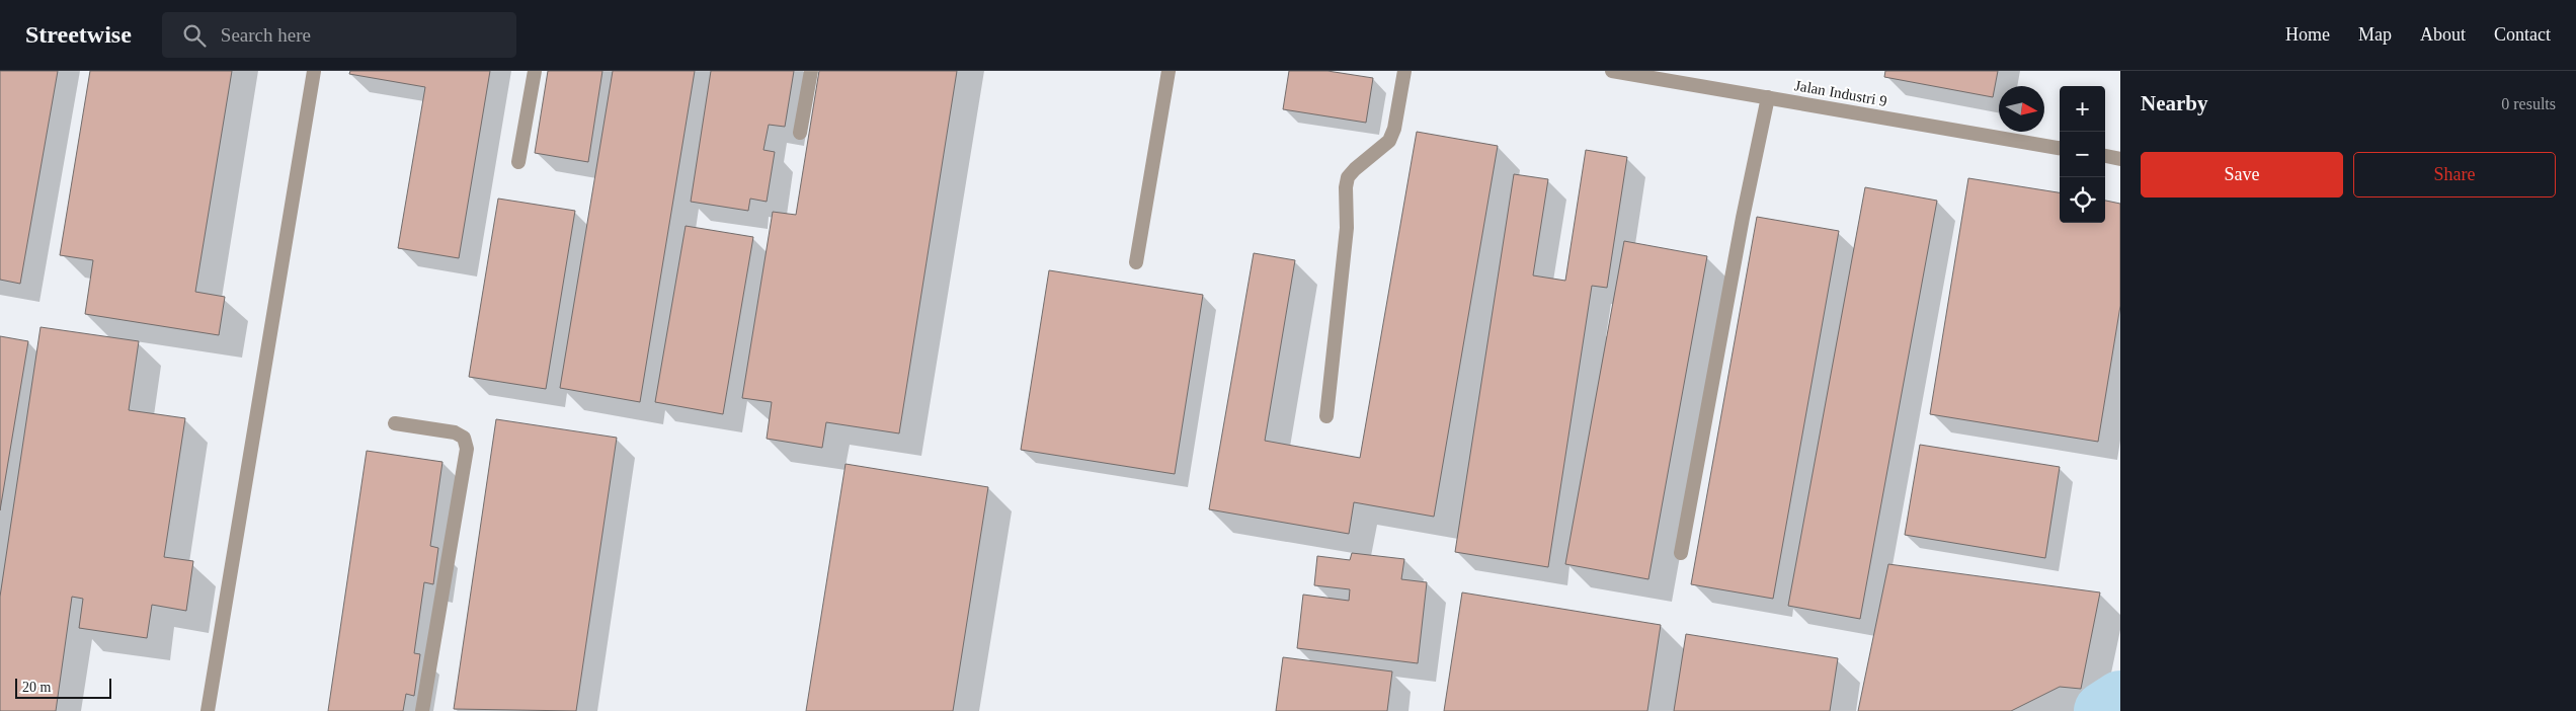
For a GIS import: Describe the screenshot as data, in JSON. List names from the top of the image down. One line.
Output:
{"streets":{"street":["Jalan Industri 9"]},"scale_bar":"20 m","north":"right","page":{"header":"Streetwise","search":"Search here","nav":["Home","Map","About","Contact"],"heading":["Nearby","0 results"],"map_buttons":["+","−"],"buttons":["Save","Share"],"scale":"20 m"}}
